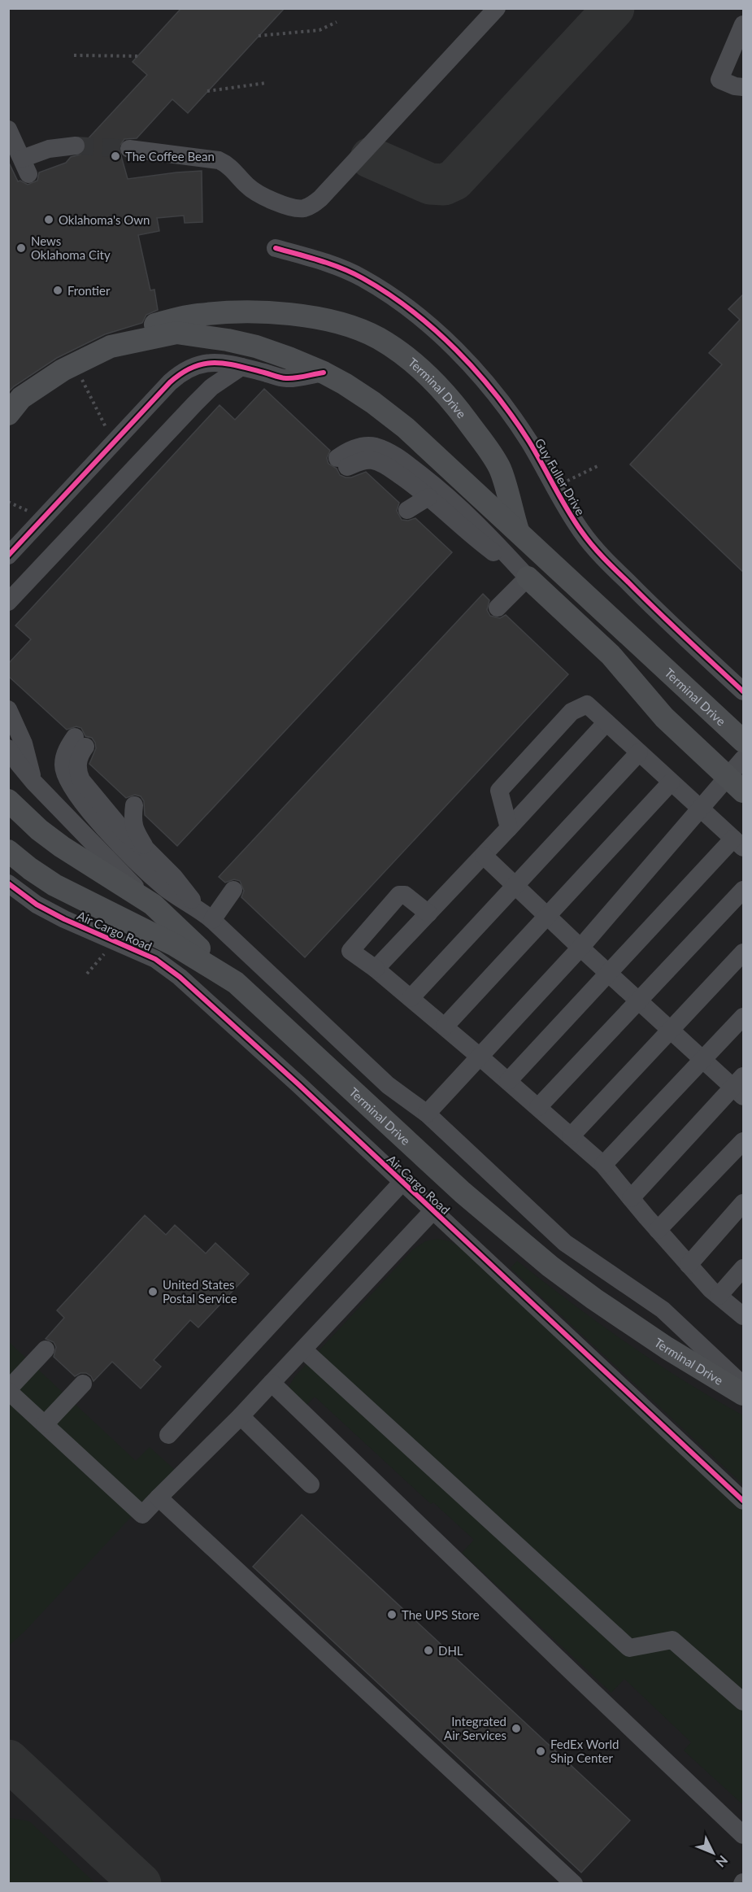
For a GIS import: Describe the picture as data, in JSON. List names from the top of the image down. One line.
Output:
{"streets":{"main road":["Terminal Drive"],"street":["Guy Fuller Drive","Air Cargo Road"]},"places":["The Coffee Bean","Oklahoma's Own","News Oklahoma City","Frontier","United States Postal Service","The UPS Store","DHL","Integrated Air Services","FedEx World Ship Center"],"north":"bottom right"}
